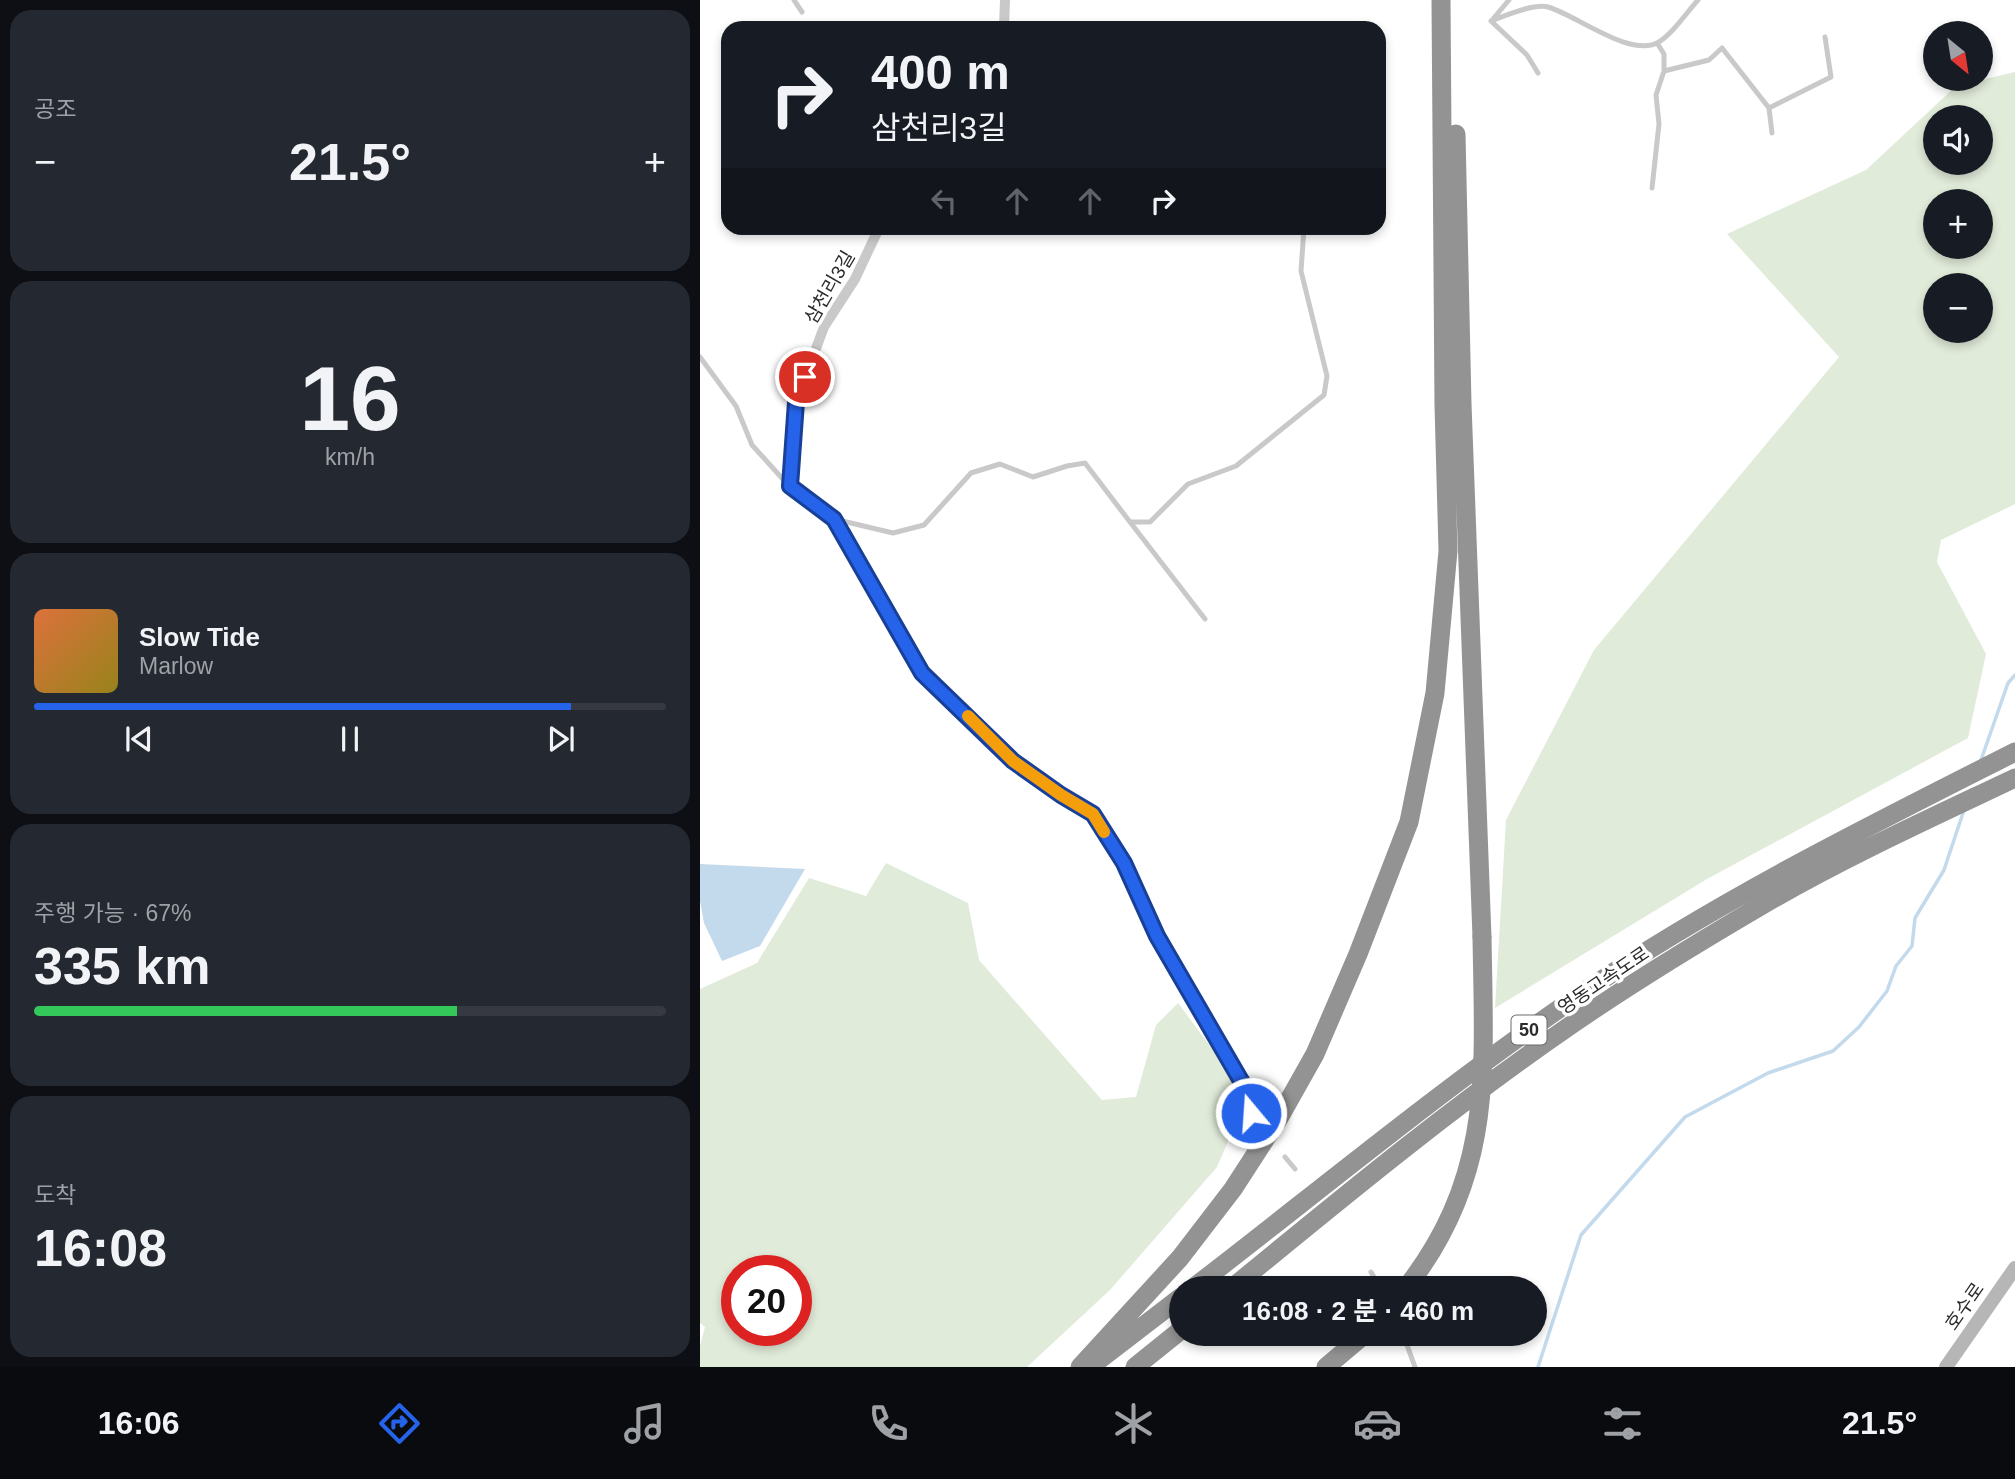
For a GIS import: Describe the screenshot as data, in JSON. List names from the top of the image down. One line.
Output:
{"streets":{"highway":["영동고속도로","50"],"street":["삼천리3길","호수로"]},"north":"bottom right","page":{"tile":["공조",["16","km/h"],["주행 가능 · 67%","335 km"],["도착","16:08"]],"map_buttons":["+","−"],"turn":["400 m","삼천리3길"],"heat":["−","21.5°","+"],"song":["Slow Tide","Marlow"],"limit":"20","trip":"16:08 · 2 분 · 460 m","tabs":["16:06","21.5°"]}}
